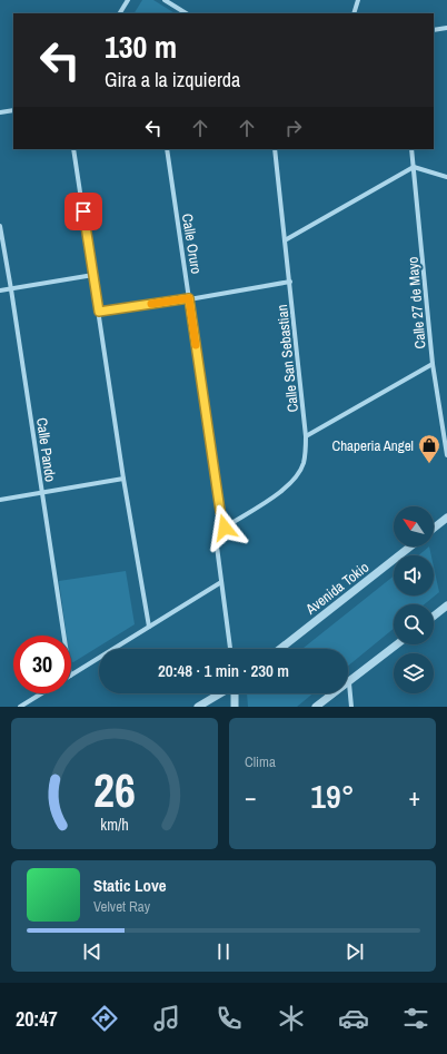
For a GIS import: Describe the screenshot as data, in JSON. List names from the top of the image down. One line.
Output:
{"streets":{"street":["Calle Oruro","Calle 27 de Mayo","Calle San Sebastian","Calle Pando","Avenida Tokio"]},"crossings":[["Calle Oruro","Calle San Sebastian"]],"places":{"shop":["Chaperia Angel"]},"north":"top left","page":{"turn":["130 m","Gira a la izquierda"],"limit":"30","trip":"20:48 · 1 min · 230 m","tile":"Clima","heat":["−","19°","+"],"song":["Static Love","Velvet Ray"],"tabs":"20:47","gauge":["26","km/h"]}}
